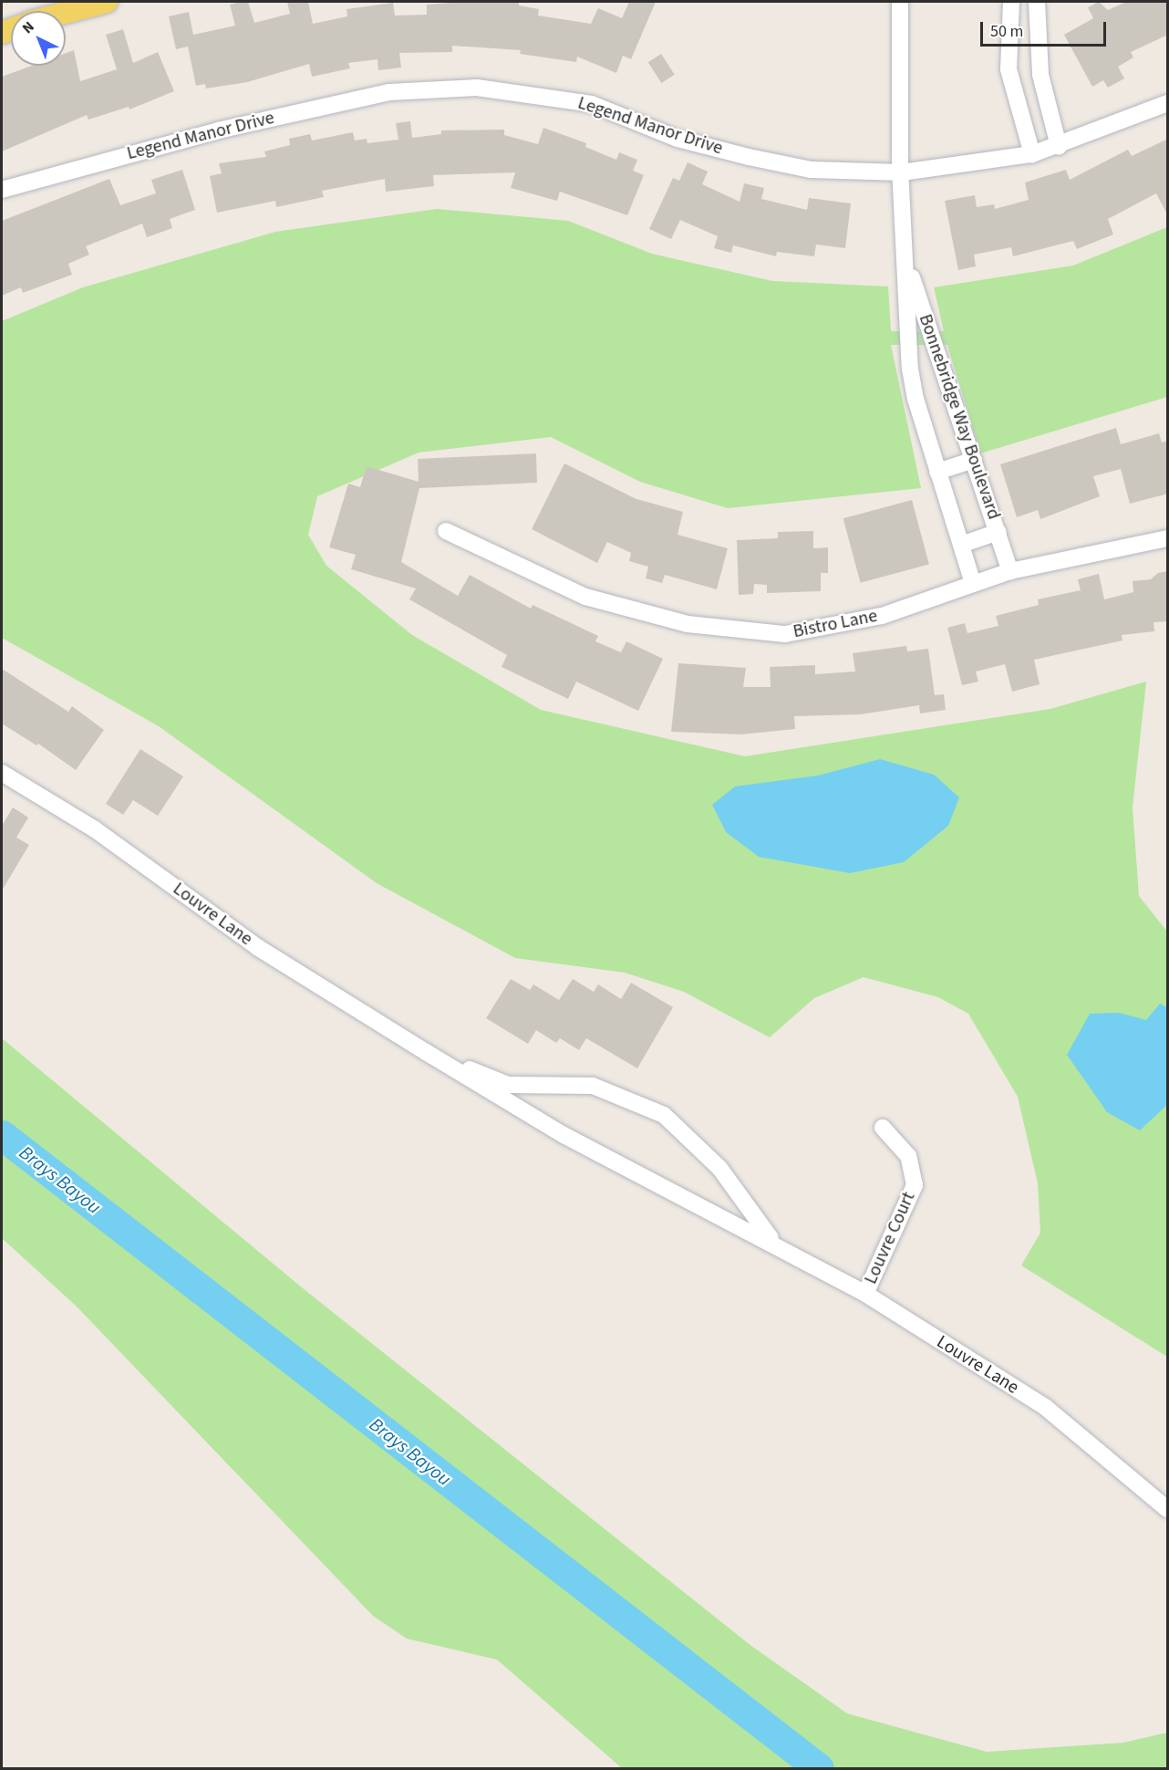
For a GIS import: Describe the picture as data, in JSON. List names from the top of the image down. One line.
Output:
{"streets":{"street":["Legend Manor Drive","Bonnebridge Way Boulevard","Bistro Lane","Louvre Lane","Louvre Court"]},"crossings":[["Legend Manor Drive","Bonnebridge Way Boulevard"],["Bonnebridge Way Boulevard","Bistro Lane"],["Louvre Lane","Louvre Court"]],"water":["Brays Bayou"],"scale_bar":"50 m","north":"top left"}
